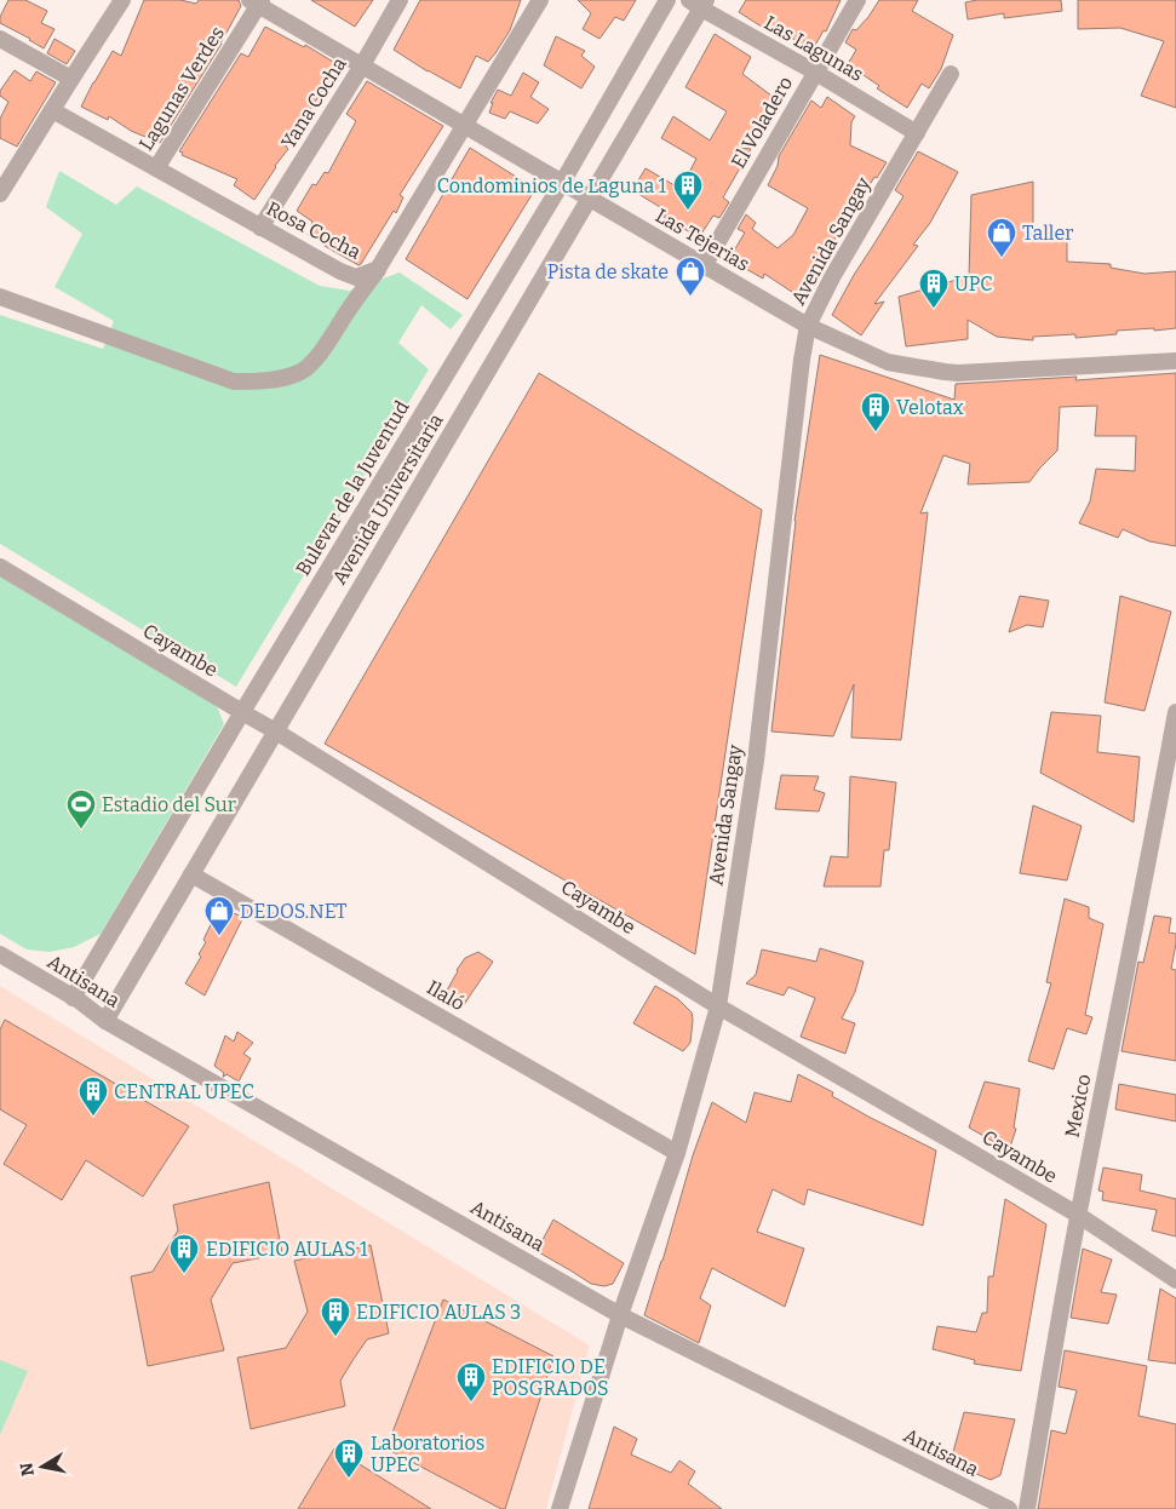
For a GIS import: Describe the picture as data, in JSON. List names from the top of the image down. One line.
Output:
{"streets":{"street":["Las Lagunas","Lagunas Verdes","Yana Cocha","El Voladero","Rosa Cocha","Las Tejerias","Avenida Sangay","Bulevar de la Juventud","Avenida Universitaria","Cayambe","Antisana","Ilaló","Mexico"]},"crossings":[["Las Lagunas","El Voladero"],["Las Lagunas","Avenida Sangay"],["Las Lagunas","Avenida Universitaria"],["Lagunas Verdes","Rosa Cocha"],["Lagunas Verdes","Las Tejerias"],["Yana Cocha","Rosa Cocha"],["Yana Cocha","Las Tejerias"],["El Voladero","Las Tejerias"],["Rosa Cocha","Las Tejerias"],["Las Tejerias","Avenida Sangay"],["Las Tejerias","Bulevar de la Juventud"],["Las Tejerias","Avenida Universitaria"],["Avenida Sangay","Cayambe"],["Avenida Sangay","Antisana"],["Avenida Sangay","Ilaló"],["Bulevar de la Juventud","Cayambe"],["Bulevar de la Juventud","Antisana"],["Avenida Universitaria","Cayambe"],["Avenida Universitaria","Antisana"],["Avenida Universitaria","Ilaló"],["Cayambe","Mexico"]],"places":{"building":["Condominios de Laguna 1","UPC","Velotax","CENTRAL UPEC","EDIFICIO AULAS 1","EDIFICIO AULAS 3","EDIFICIO DE POSGRADOS","Laboratorios UPEC"],"shop":["Taller","Pista de skate","DEDOS.NET"],"sports":["Estadio del Sur"]},"north":"left"}
